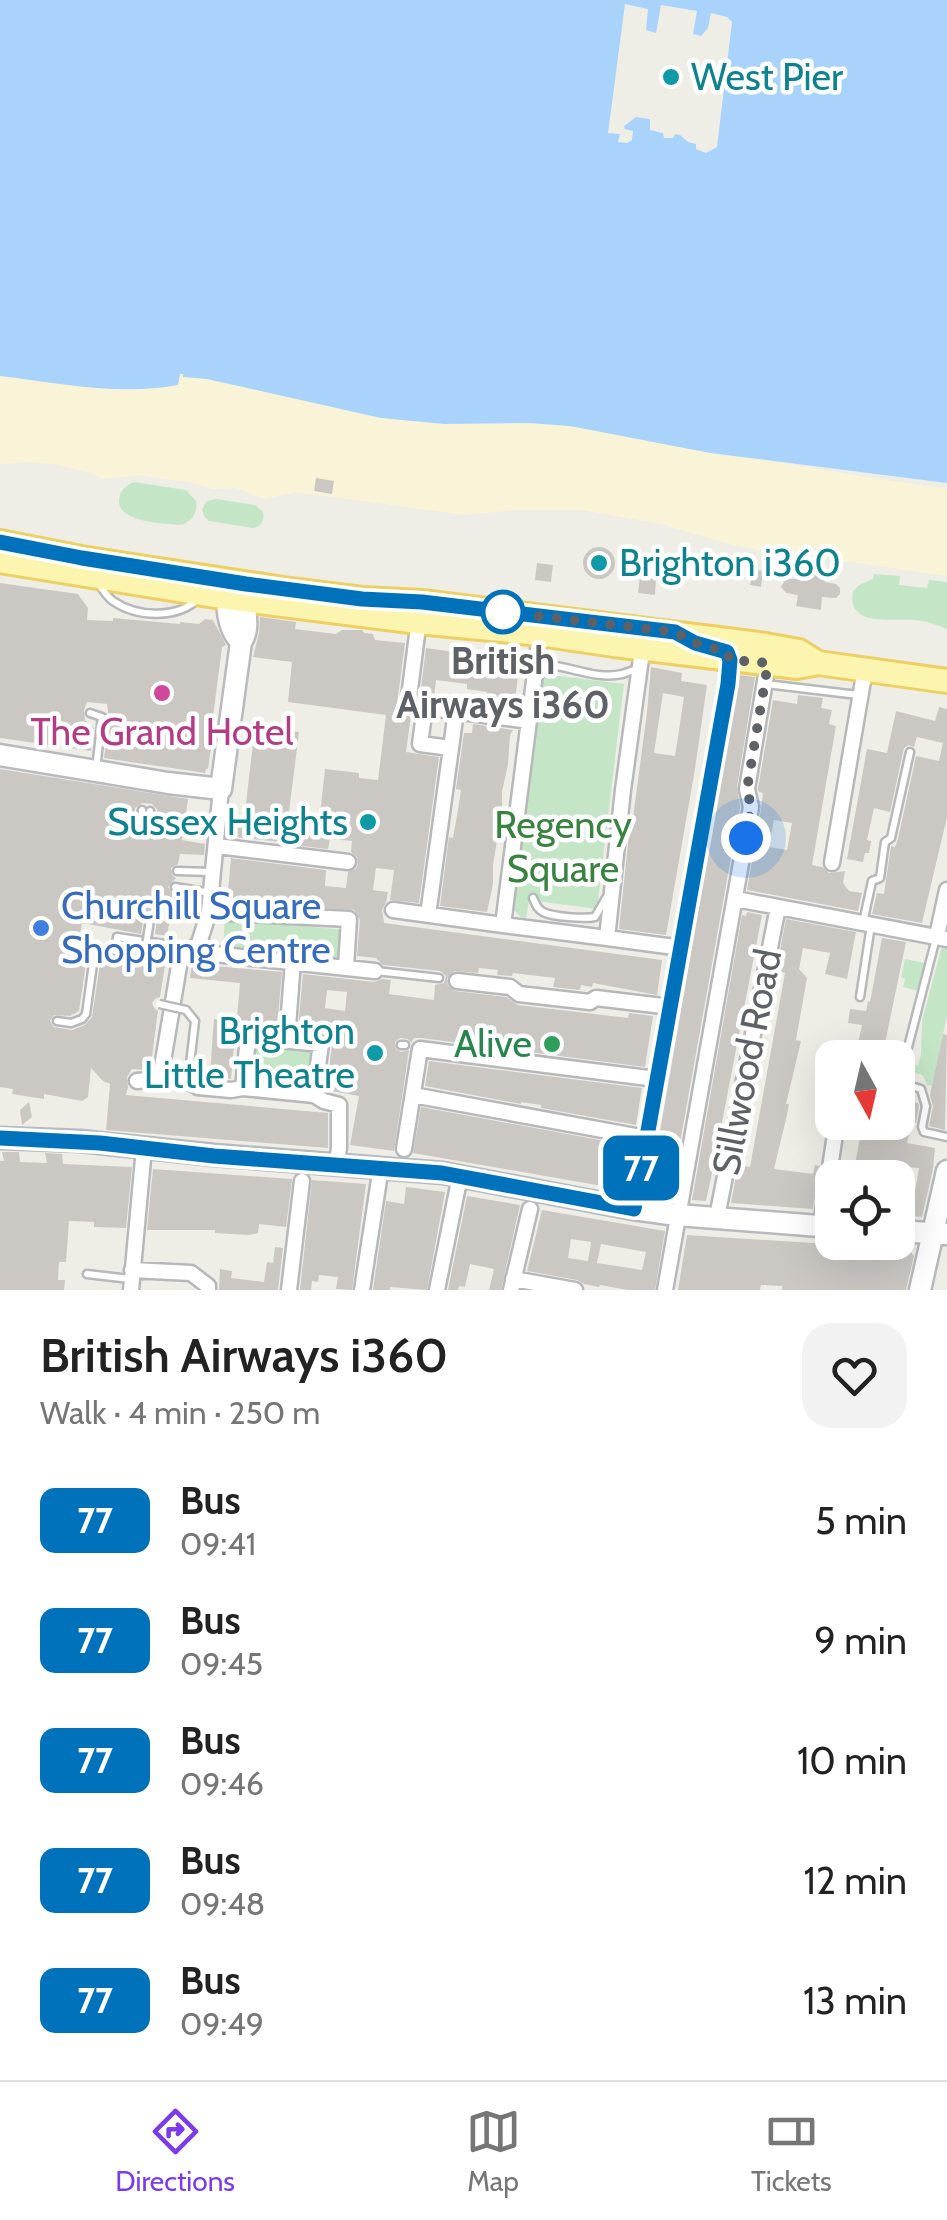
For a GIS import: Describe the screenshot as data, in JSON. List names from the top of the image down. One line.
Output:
{"streets":{"street":["Sillwood Road"]},"parks":["Regency Square"],"places":["West Pier","Brighton i360","British Airways i360","The Grand Hotel","Sussex Heights","Churchill Square Shopping Centre","Alive","Brighton Little Theatre"],"lines":["bus line 77"],"north":"bottom","page":{"on_map":"77","heading":["British Airways i360","Walk · 4 min · 250 m"],"list":[{"mark":"77","name":"Bus","note":"09:41","value":"5 min"},{"mark":"77","name":"Bus","note":"09:45","value":"9 min"},{"mark":"77","name":"Bus","note":"09:46","value":"10 min"},{"mark":"77","name":"Bus","note":"09:48","value":"12 min"},{"mark":"77","name":"Bus","note":"09:49","value":"13 min"}],"tabs":["Directions","Map","Tickets"]}}
